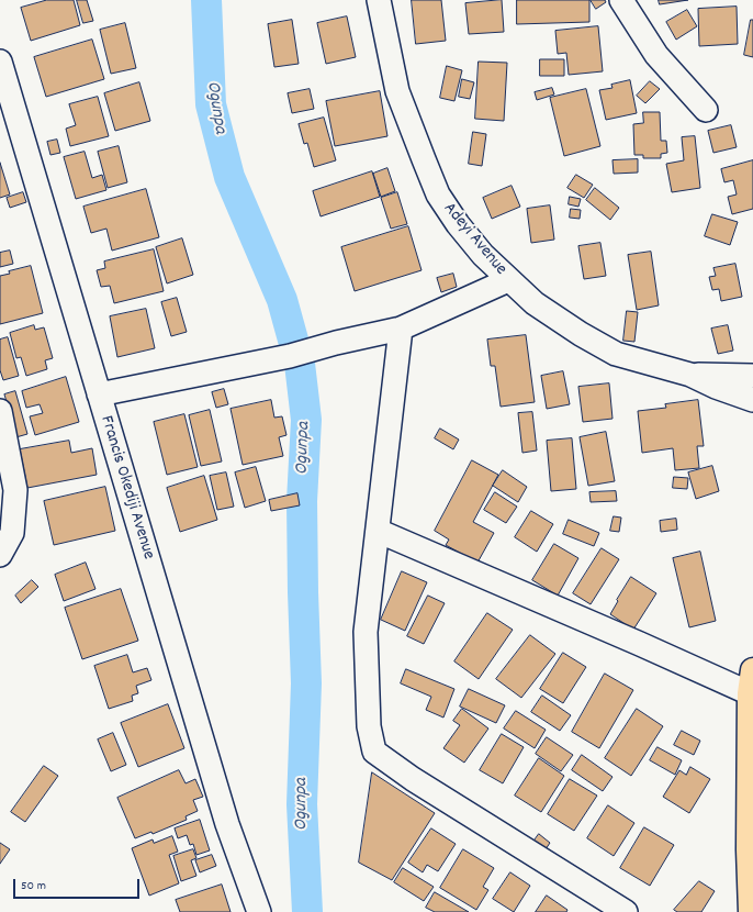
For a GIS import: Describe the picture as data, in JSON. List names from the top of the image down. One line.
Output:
{"streets":{"street":["Adeyi Avenue","Francis Okediji Avenue"]},"water":["Ogunpa"],"scale_bar":"50 m"}
